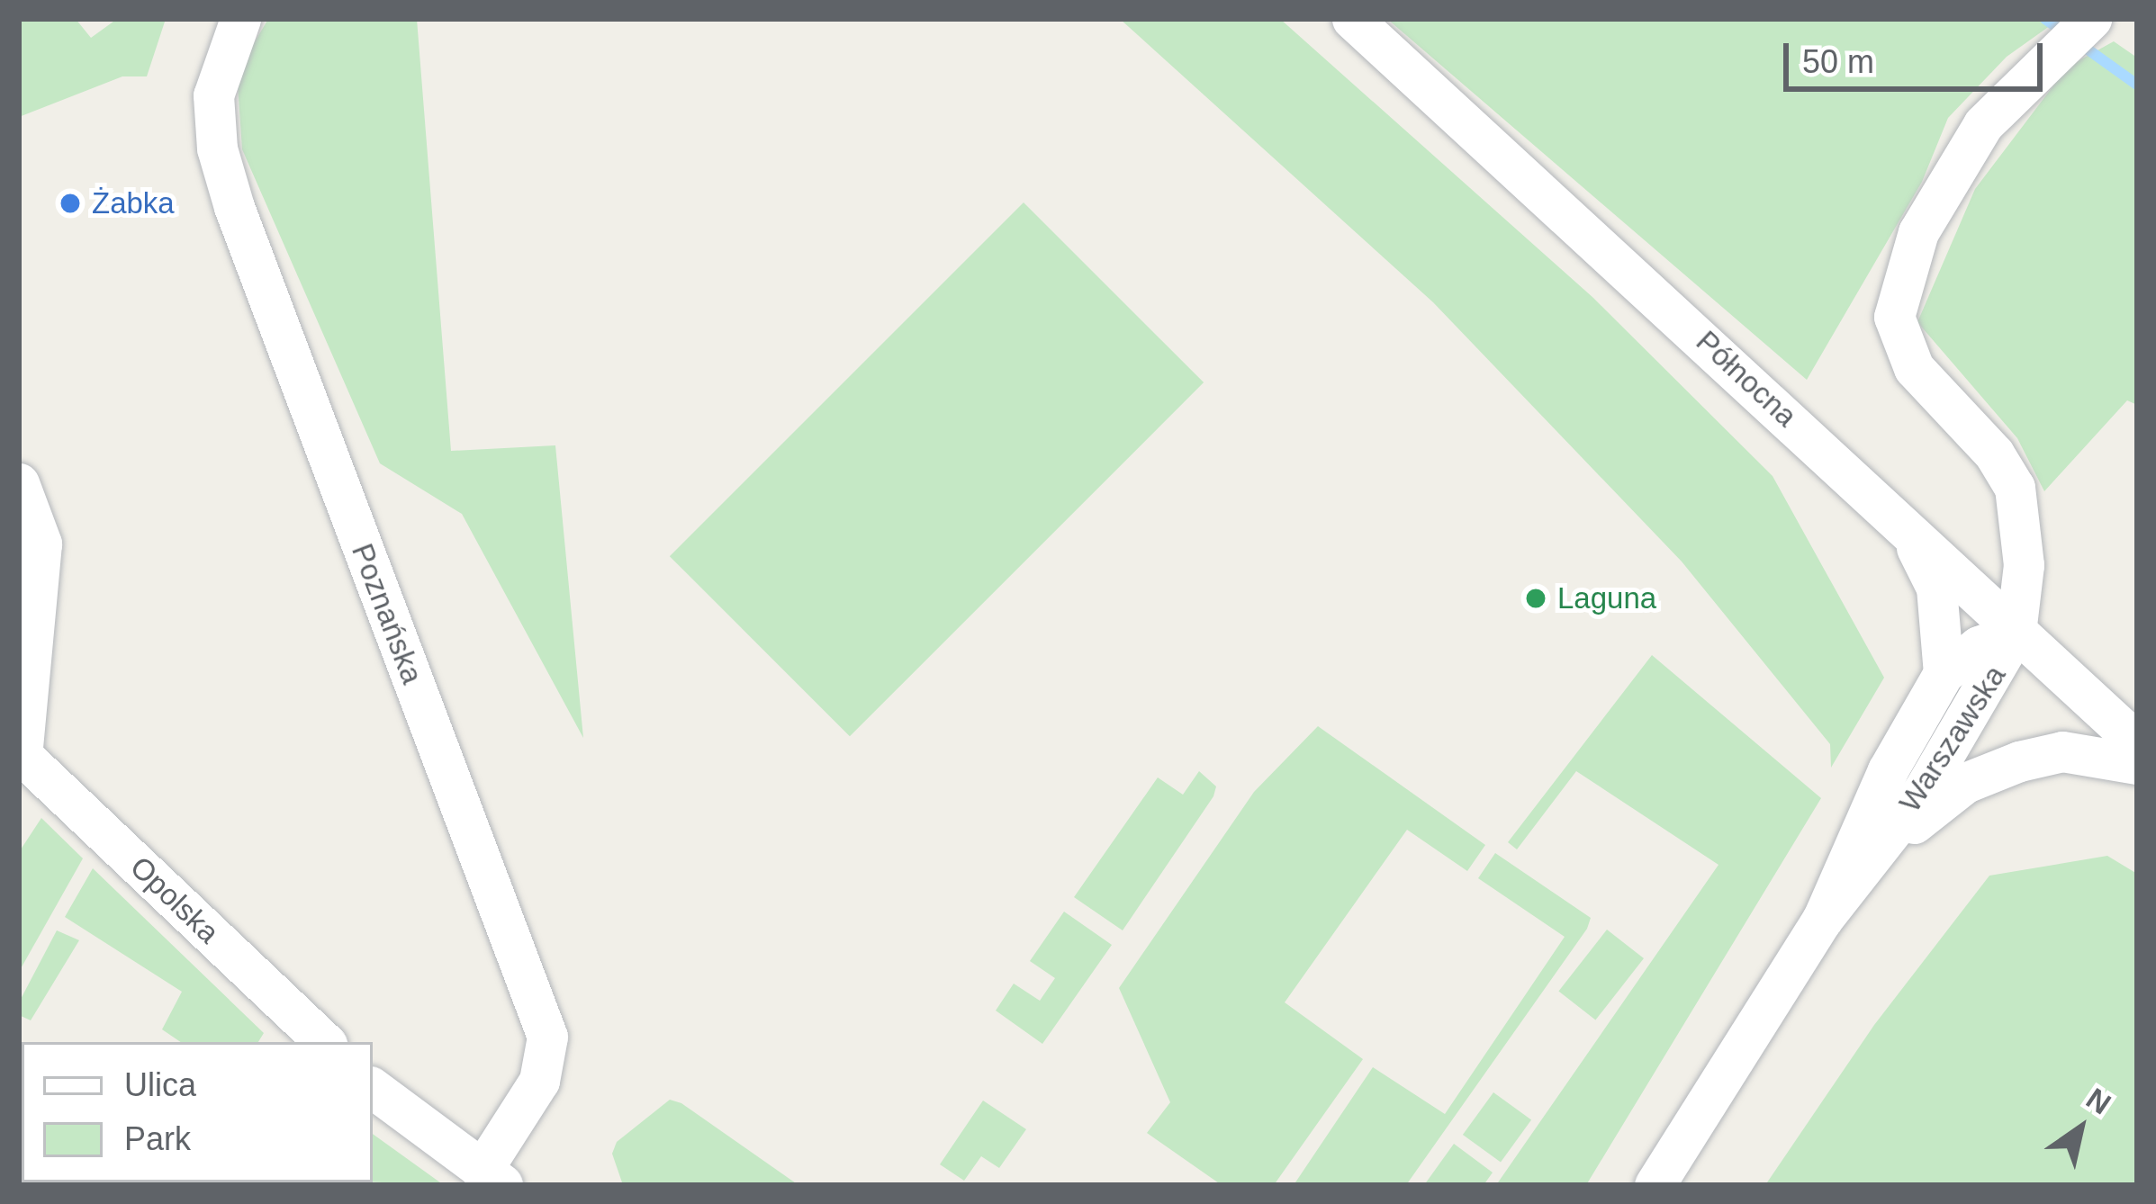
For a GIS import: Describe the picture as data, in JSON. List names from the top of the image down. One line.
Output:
{"streets":{"street":["Północna","Poznańska","Warszawska","Opolska"]},"crossings":[["Północna","Warszawska"]],"places":["Żabka","Laguna"],"legend":["Ulica","Park"],"scale_bar":"50 m","north":"top right"}
